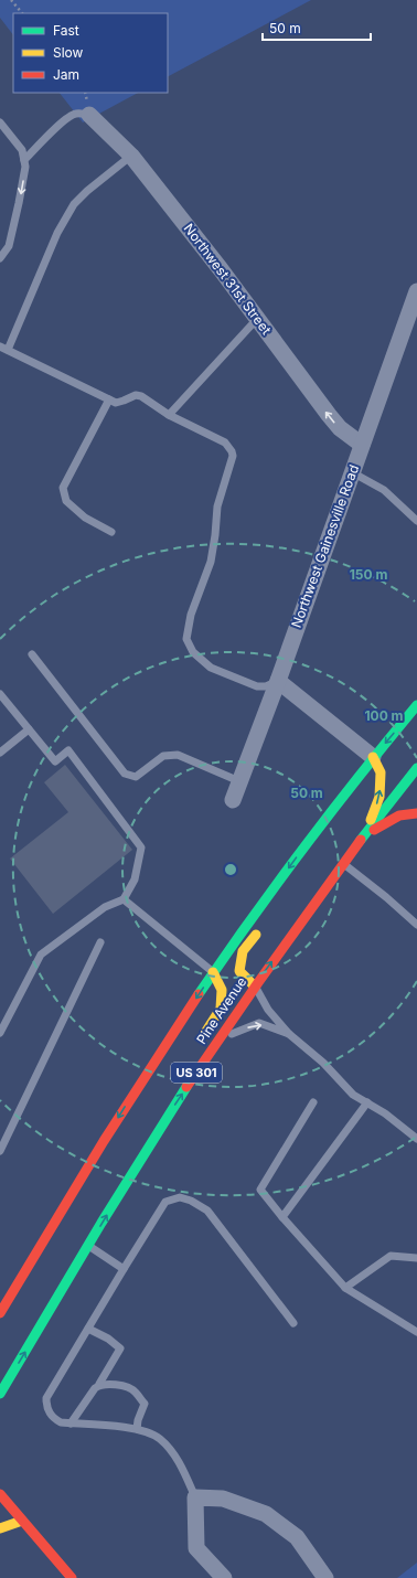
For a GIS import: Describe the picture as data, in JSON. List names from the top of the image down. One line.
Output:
{"streets":{"main road":["Pine Avenue","US 301"],"street":["Northwest 31st Street","Northwest Gainesville Road"]},"crossings":[["Northwest 31st Street","Northwest Gainesville Road"]],"one_way":["Northwest 31st Street"],"legend":["Fast","Slow","Jam"],"scale_bar":"50 m","rings":["150 m","100 m","50 m"]}
